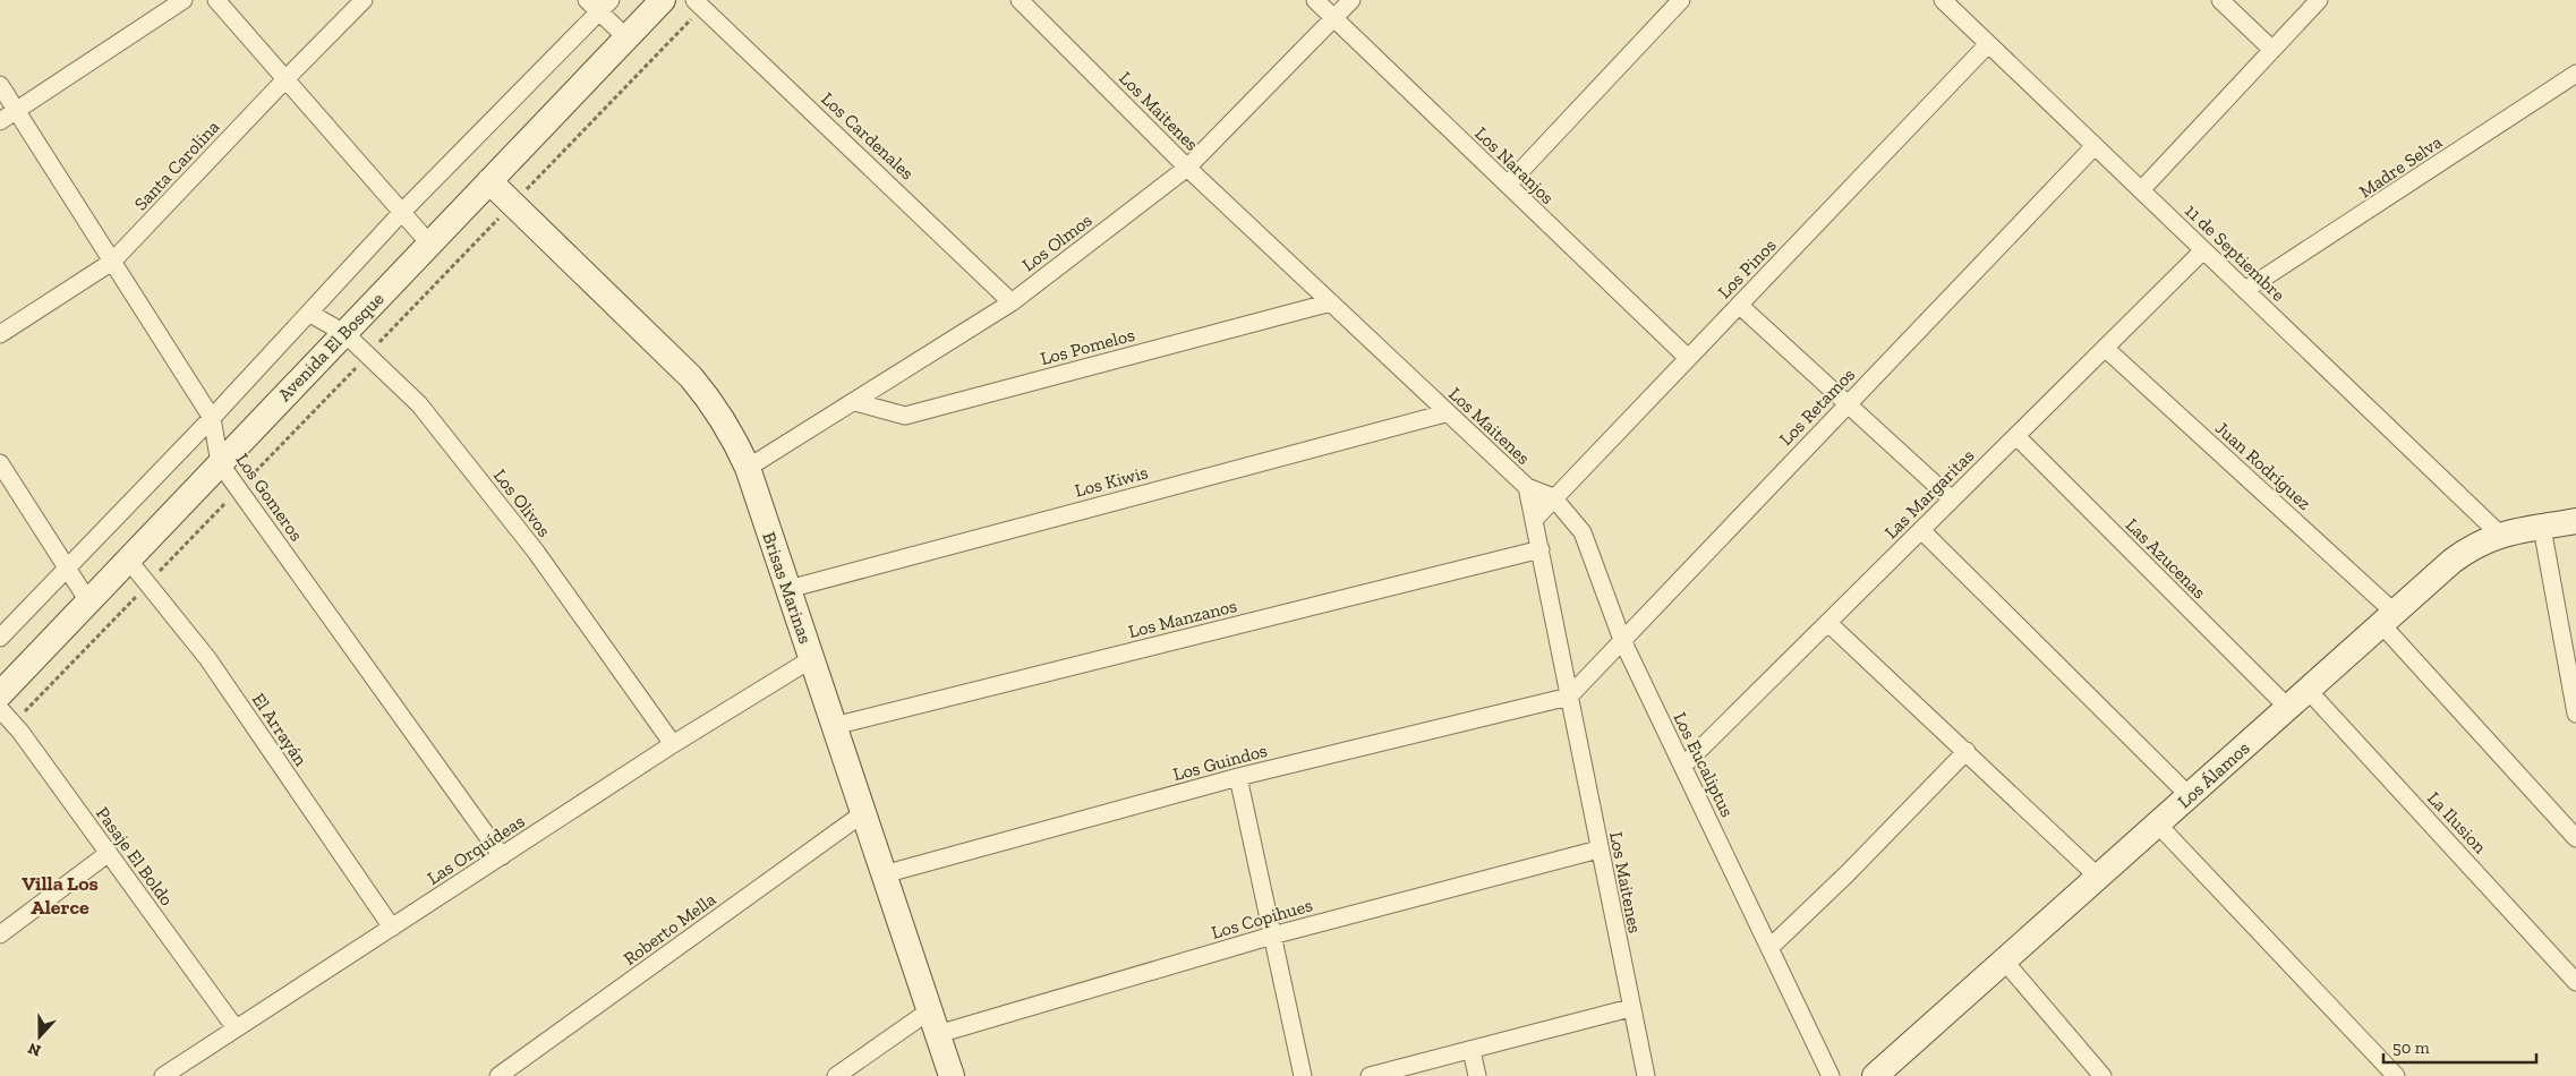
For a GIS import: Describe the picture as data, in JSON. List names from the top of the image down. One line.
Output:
{"streets":{"street":["Los Maitenes","Los Cardenales","Santa Carolina","Los Naranjos","Madre Selva","Los Olmos","11 de Septiembre","Los Pinos","Avenida El Bosque","Los Pomelos","Los Retamos","Juan Rodríguez","Los Kiwis","Las Margaritas","Los Gomeros","Los Olivos","Las Azucenas","Brisas Marinas","Los Manzanos","El Arrayán","Los Guindos","Los Eucaliptus","Los Álamos","La Ilusion","Las Orquídeas","Pasaje El Boldo","Los Copihues","Roberto Mella"]},"crossings":[["Los Maitenes","Los Olmos"],["Los Maitenes","Los Pinos"],["Los Maitenes","Los Pomelos"],["Los Maitenes","Los Retamos"],["Los Maitenes","Los Kiwis"],["Los Maitenes","Los Manzanos"],["Los Maitenes","Los Guindos"],["Los Maitenes","Los Eucaliptus"],["Los Maitenes","Los Copihues"],["Los Cardenales","Los Olmos"],["Santa Carolina","Los Gomeros"],["Los Naranjos","Los Olmos"],["Los Naranjos","Los Pinos"],["Madre Selva","11 de Septiembre"],["Los Olmos","Los Pomelos"],["Los Olmos","Brisas Marinas"],["11 de Septiembre","Los Pinos"],["11 de Septiembre","Los Retamos"],["11 de Septiembre","Las Margaritas"],["11 de Septiembre","Los Álamos"],["Los Pinos","Los Eucaliptus"],["Avenida El Bosque","Los Gomeros"],["Avenida El Bosque","Los Olivos"],["Avenida El Bosque","Brisas Marinas"],["Avenida El Bosque","El Arrayán"],["Avenida El Bosque","Pasaje El Boldo"],["Los Retamos","Los Guindos"],["Los Retamos","Los Eucaliptus"],["Juan Rodríguez","Las Margaritas"],["Juan Rodríguez","Los Álamos"],["Los Kiwis","Brisas Marinas"],["Las Margaritas","Las Azucenas"],["Las Margaritas","Los Eucaliptus"],["Los Gomeros","Las Orquídeas"],["Los Olivos","Las Orquídeas"],["Las Azucenas","Los Álamos"],["Brisas Marinas","Los Manzanos"],["Brisas Marinas","Los Guindos"],["Brisas Marinas","Las Orquídeas"],["Brisas Marinas","Los Copihues"],["Brisas Marinas","Roberto Mella"],["El Arrayán","Las Orquídeas"],["Los Álamos","La Ilusion"],["Las Orquídeas","Pasaje El Boldo"]],"districts":["Villa Los Alerce"],"scale_bar":"50 m","north":"bottom"}
